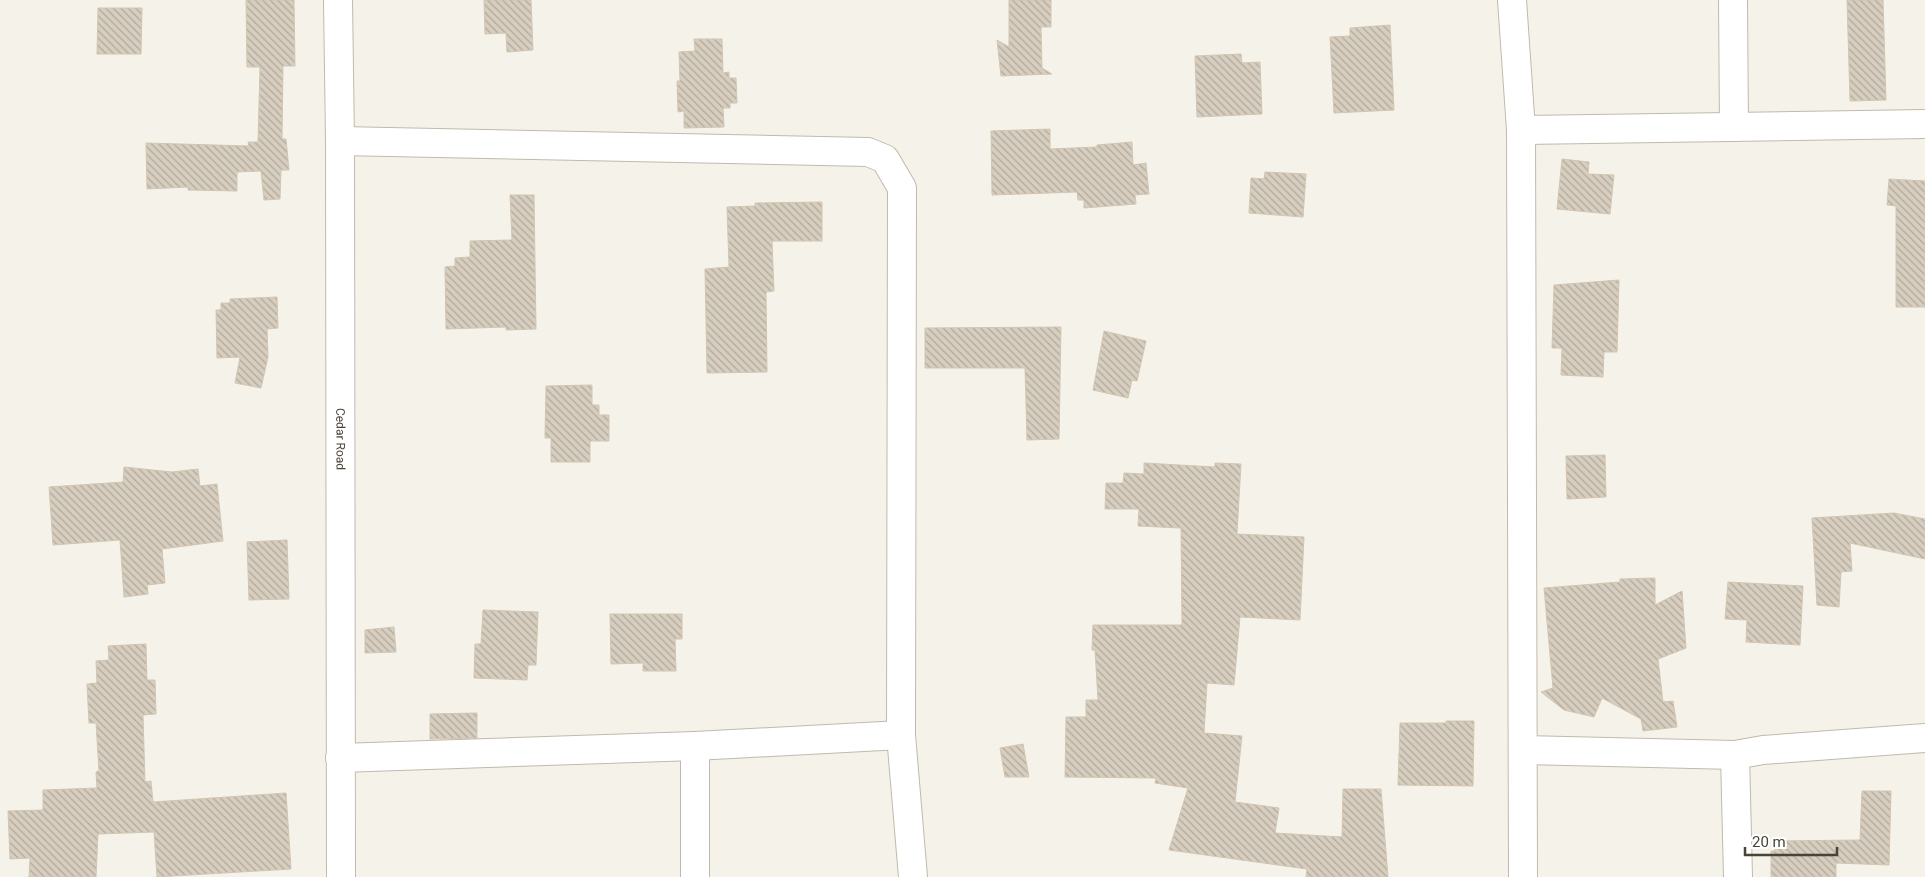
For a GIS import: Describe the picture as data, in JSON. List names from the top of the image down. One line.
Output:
{"streets":{"street":["Cedar Road"]},"scale_bar":"20 m"}
